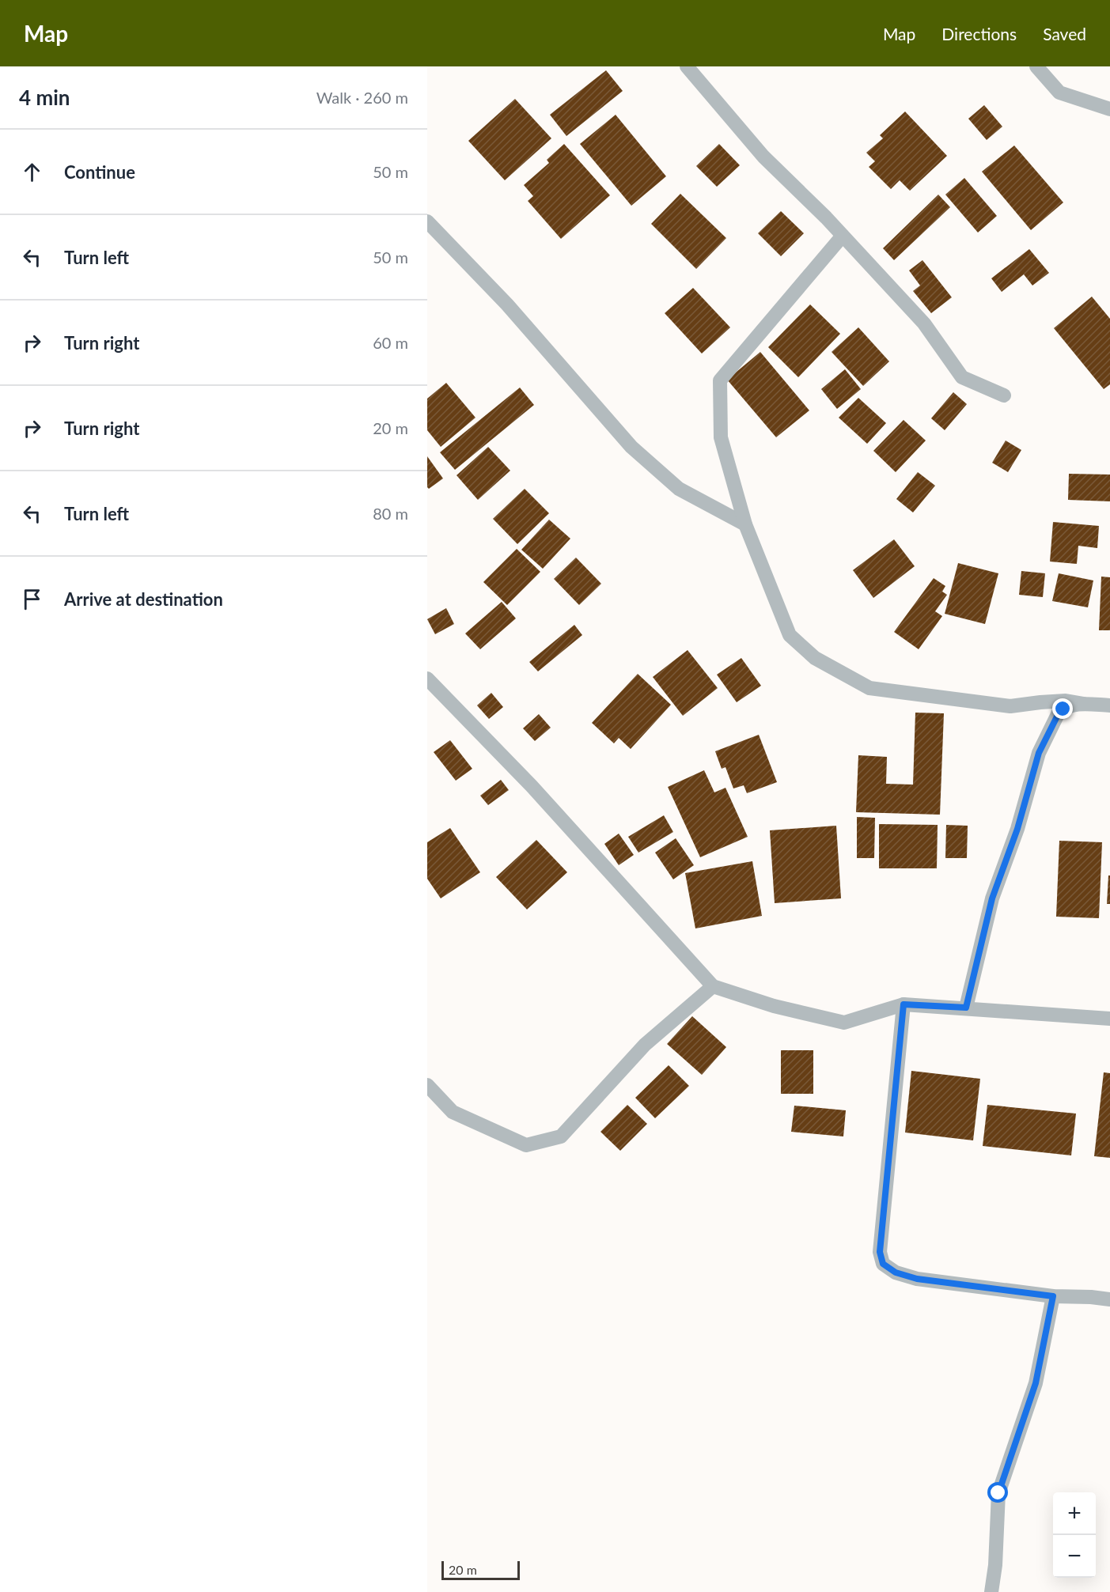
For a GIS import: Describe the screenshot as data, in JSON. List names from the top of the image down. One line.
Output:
{"scale_bar":"20 m","page":{"header":"Map","nav":["Map","Directions","Saved"],"heading":["4 min","Walk · 260 m"],"list":[["Continue","50 m"],["Turn left","50 m"],["Turn right","60 m"],["Turn right","20 m"],["Turn left","80 m"],"Arrive at destination"],"map_buttons":["+","−"],"scale":"20 m"}}
